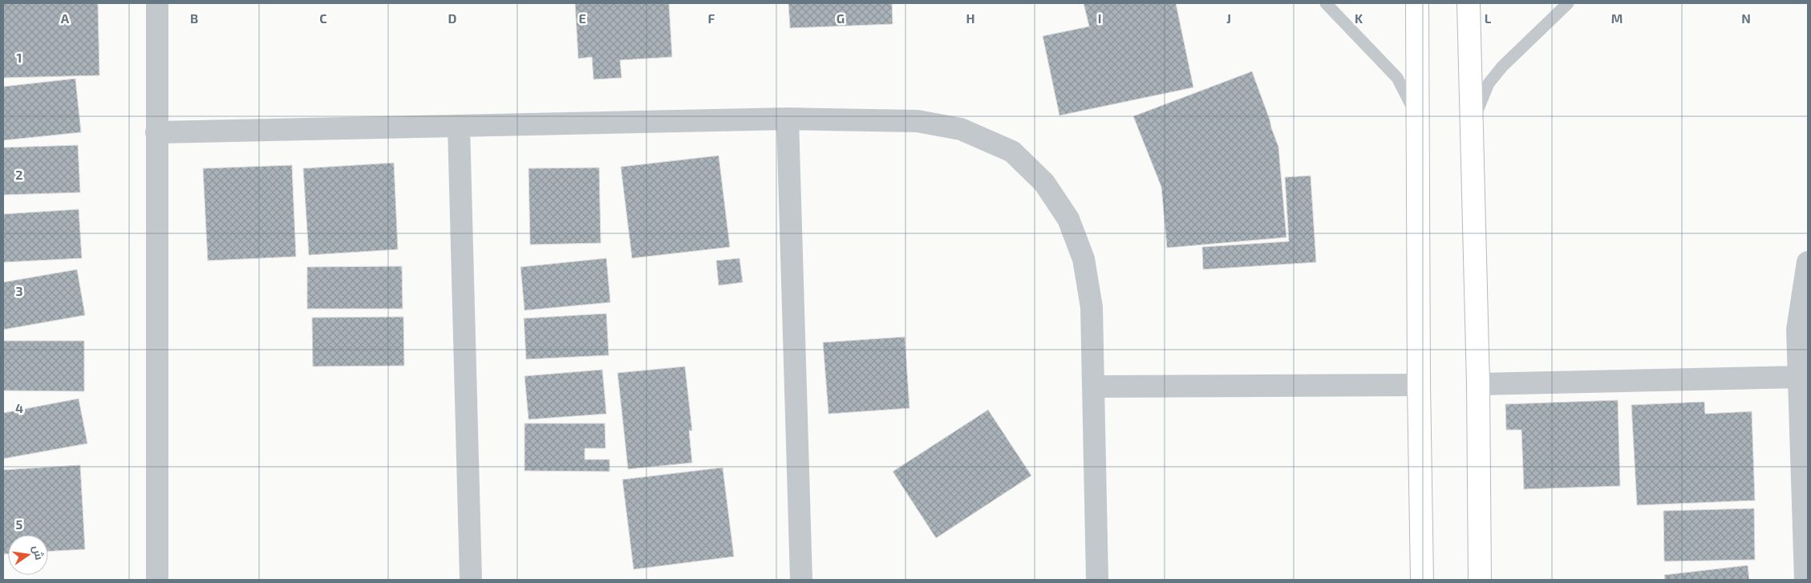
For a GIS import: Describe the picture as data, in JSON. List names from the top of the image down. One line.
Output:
{"north":"right","grid":{"columns":["A","B","C","D","E","F","G","H","I","J","K","L","M","N"],"rows":["1","2","3","4","5"]}}
